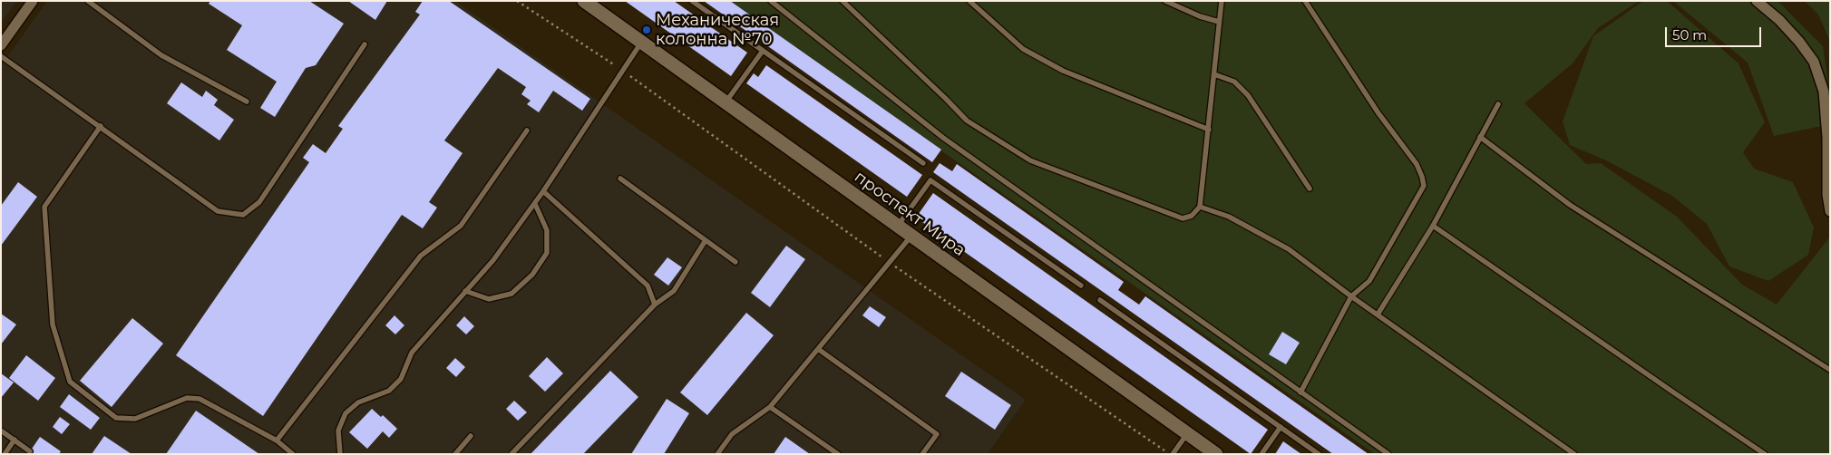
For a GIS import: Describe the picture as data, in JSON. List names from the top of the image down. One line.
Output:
{"streets":{"street":["проспект Мира"]},"places":["Механическая колонна №70"],"scale_bar":"50 m"}
